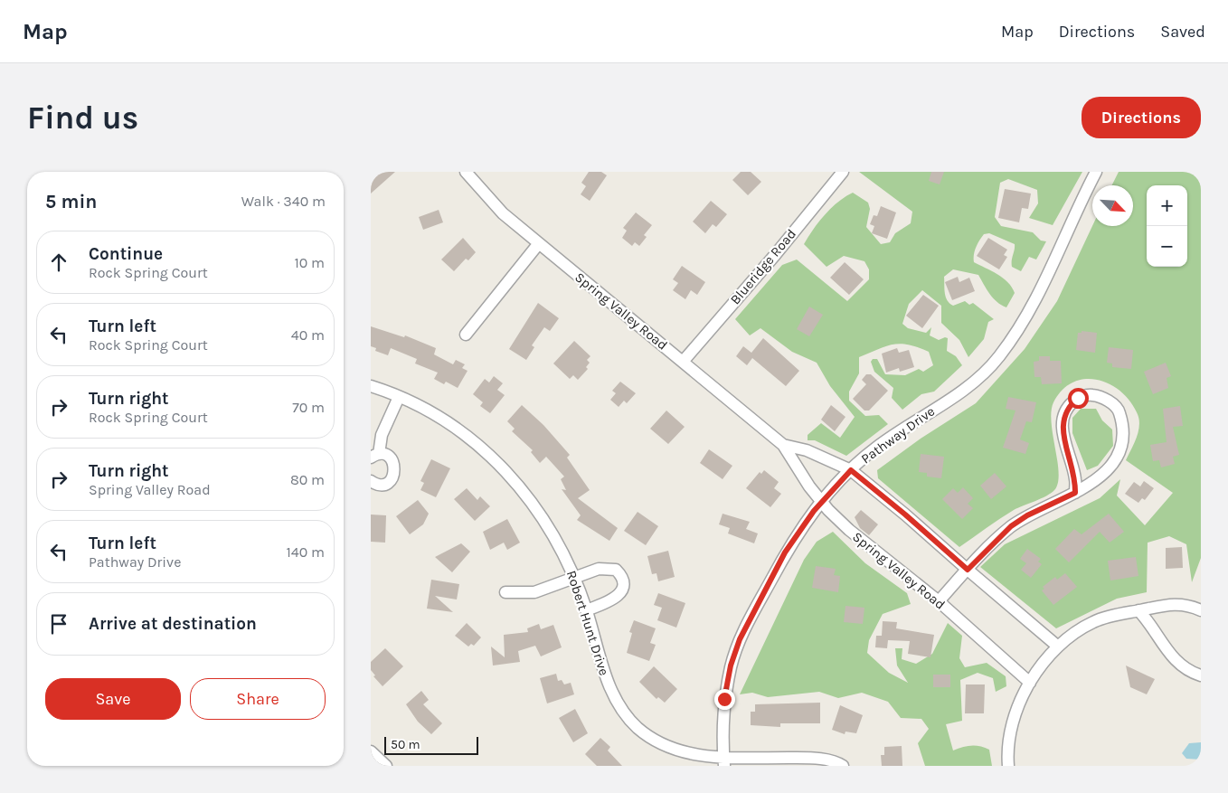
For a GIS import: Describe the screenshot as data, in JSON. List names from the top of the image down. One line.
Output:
{"streets":{"street":["Blueridge Road","Spring Valley Road","Pathway Drive","Robert Hunt Drive"]},"crossings":[["Blueridge Road","Spring Valley Road"],["Spring Valley Road","Pathway Drive"],["Pathway Drive","Robert Hunt Drive"]],"scale_bar":"50 m","north":"bottom right","page":{"header":"Map","nav":["Map","Directions","Saved"],"buttons":["Directions",["Save","Share"]],"title":"Find us","heading":["5 min","Walk · 340 m"],"map_buttons":["+","−"],"list":[["Continue","Rock Spring Court","10 m"],["Turn left","Rock Spring Court","40 m"],["Turn right","Rock Spring Court","70 m"],["Turn right","Spring Valley Road","80 m"],["Turn left","Pathway Drive","140 m"],"Arrive at destination"],"scale":"50 m"}}
